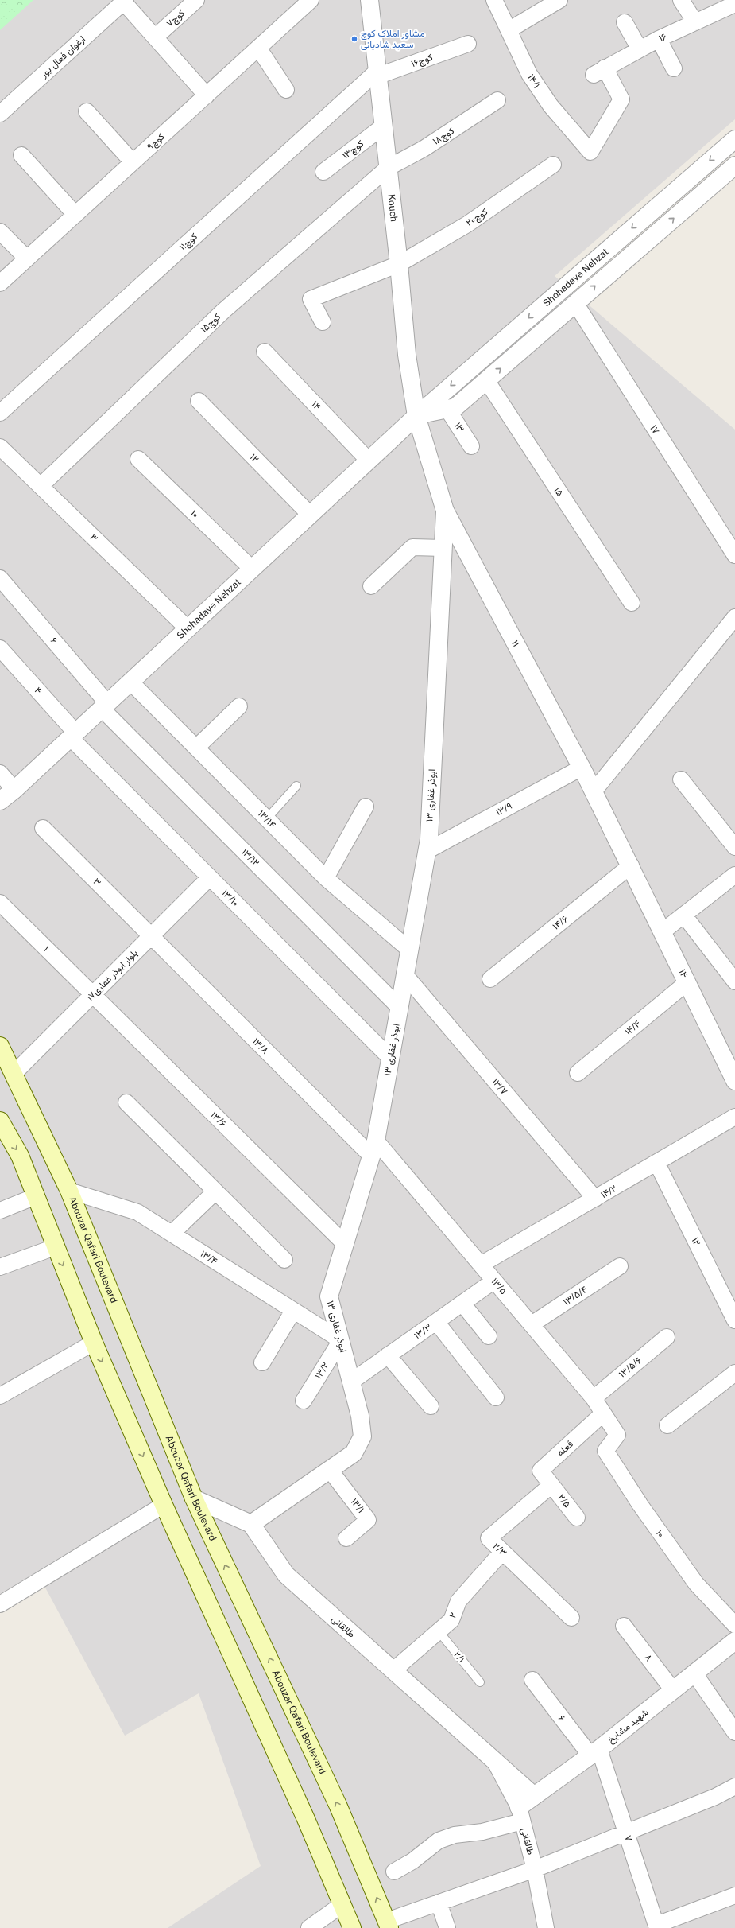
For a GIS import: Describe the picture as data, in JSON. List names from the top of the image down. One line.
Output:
{"streets":{"main road":["Abouzar Qafari Boulevard"],"street":["۷کوچ","۱۶","ارغوان فعال پور","۱۶کوچ","۱۴/۱","۱۸کوچ","۹کوچ","۱۳کوچ","Kouch","۲۰کوچ","۱۱کوچ","Shohadaye Nehzat","۱۵کوچ","۱۴","۱۳","۱۷","۱۲","۱۵","۱۰","۳","۶","۱۱","۴","۱۳ ابوذر غفاری","۱۳/۹","۱۳/۱۴","۱۳/۱۲","۱۳/۱۰","۱۴/۶","۱","بلوار ابوذر غفاری۱۷","۱۴/۴","۱۳/۸","۱۳/۷","۱۳/۶","۱۴/۲","۱۳/۴","۱۳/۵","۱۳/۵/۴","۱۳/۳","۱۳/۵/۶","۱۳/۲","قعله","۲/۵","۱۳/۱","۲/۳","۲","طالقانی","۸","شهید مشایخ","۷"],"lane":["۲/۱"]},"crossings":[["۱۶","۱۴/۱"],["۱۶کوچ","Kouch"],["۱۶کوچ","۱۱کوچ"],["۱۸کوچ","Kouch"],["۱۸کوچ","۱۵کوچ"],["۱۳کوچ","Kouch"],["Kouch","۲۰کوچ"],["Kouch","۱۱کوچ"],["Kouch","Shohadaye Nehzat"],["Kouch","۱۵کوچ"],["Kouch","۱۱"],["Shohadaye Nehzat","۱۴"],["Shohadaye Nehzat","۱۳"],["Shohadaye Nehzat","۱۷"],["Shohadaye Nehzat","۱۲"],["Shohadaye Nehzat","۱۵"],["Shohadaye Nehzat","۱۰"],["Shohadaye Nehzat","۳"],["Shohadaye Nehzat","۶"],["Shohadaye Nehzat","۱۱"],["Shohadaye Nehzat","۴"],["Shohadaye Nehzat","۱۳/۱۴"],["Shohadaye Nehzat","۱۳/۱۲"],["Shohadaye Nehzat","۱۳/۱۰"],["۱۵کوچ","۳"],["۱۴","۱۱"],["۱۴","۱۴/۶"],["۱۴","۱۴/۴"],["۱۲","۱۴/۲"],["۱۰","۱۳/۵"],["۳","بلوار ابوذر غفاری۱۷"],["۳","۱۳/۸"],["۶","۱۳/۱۲"],["۶","شهید مشایخ"],["۶","۷"],["۱۱","۱۳ ابوذر غفاری"],["۱۱","۱۳/۹"],["۱۱","۱۴/۶"],["۴","۱۳/۱۰"],["۱۳ ابوذر غفاری","۱۳/۹"],["۱۳ ابوذر غفاری","۱۳/۱۴"],["۱۳ ابوذر غفاری","۱۳/۱۲"],["۱۳ ابوذر غفاری","۱۳/۱۰"],["۱۳ ابوذر غفاری","۱۳/۸"],["۱۳ ابوذر غفاری","۱۳/۷"],["۱۳ ابوذر غفاری","۱۳/۶"],["۱۳ ابوذر غفاری","۱۳/۴"],["۱۳ ابوذر غفاری","۱۳/۵"],["۱۳ ابوذر غفاری","۱۳/۳"],["۱۳ ابوذر غفاری","۱۳/۲"],["۱۳ ابوذر غفاری","۱۳/۱"],["۱۳ ابوذر غفاری","طالقانی"],["۱۳/۱۰","بلوار ابوذر غفاری۱۷"],["۱","بلوار ابوذر غفاری۱۷"],["۱","۱۳/۶"],["بلوار ابوذر غفاری۱۷","۱۳/۸"],["بلوار ابوذر غفاری۱۷","۱۳/۶"],["بلوار ابوذر غفاری۱۷","Abouzar Qafari Boulevard"],["۱۳/۸","۱۳/۵"],["۱۳/۷","۱۴/۲"],["۱۴/۲","۱۳/۵"],["Abouzar Qafari Boulevard","۱۳/۴"],["۱۳/۴","۱۳/۲"],["۱۳/۵","۱۳/۵/۴"],["۱۳/۵","۱۳/۳"],["۱۳/۵","۱۳/۵/۶"],["۱۳/۵","قعله"],["قعله","۲/۵"],["قعله","۲/۳"],["۲/۵","۲/۳"],["۲/۳","۲"],["۲","طالقانی"],["۲","۲/۱"],["طالقانی","شهید مشایخ"],["۸","شهید مشایخ"],["شهید مشایخ","۷"]],"places":["مشاور املاک کوچ سعید شادیانی"]}
